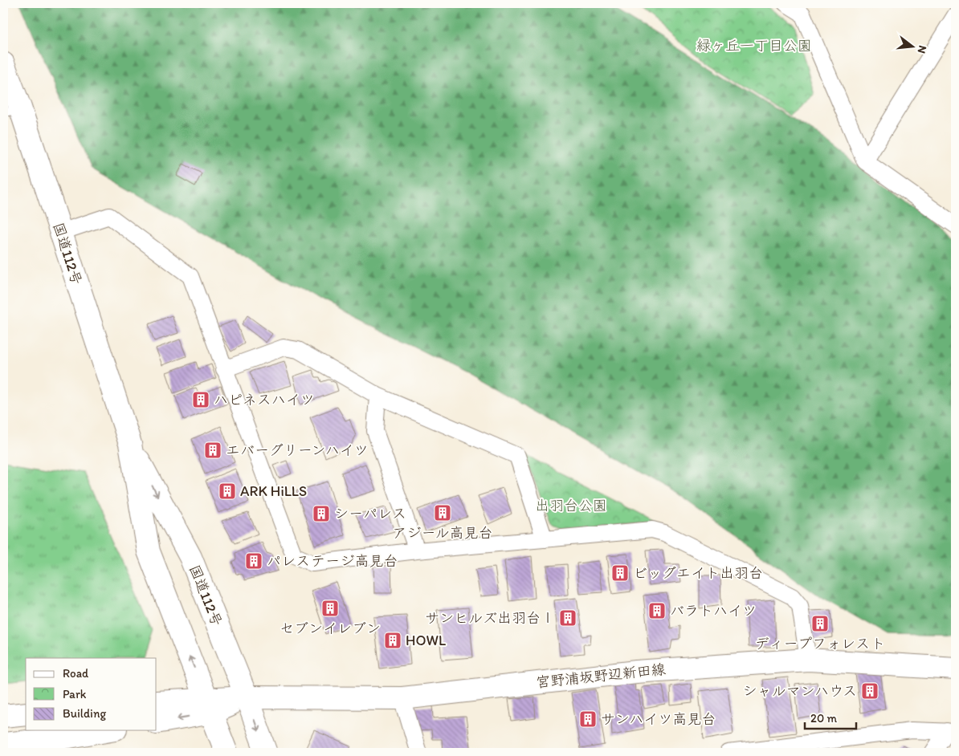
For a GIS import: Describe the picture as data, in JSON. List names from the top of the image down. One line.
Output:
{"streets":{"main road":["国道112号","宮野浦坂野辺新田線"]},"crossings":[["国道112号","宮野浦坂野辺新田線"]],"parks":["緑ヶ丘一丁目公園","出羽台公園"],"places":{"building":["ハピネスハイツ","エバーグリーンハイツ","ARK HiLLS","アジール高見台","シーパレス","パレステージ高見台","ビッグエイト出羽台","セブンイレブン","バラトハイツ","サンヒルズ出羽台Ⅰ","ディープフォレスト","HOWL","シャルマンハウス","サンハイツ高見台"]},"legend":["Road","Park","Building"],"scale_bar":"20 m","north":"right"}
